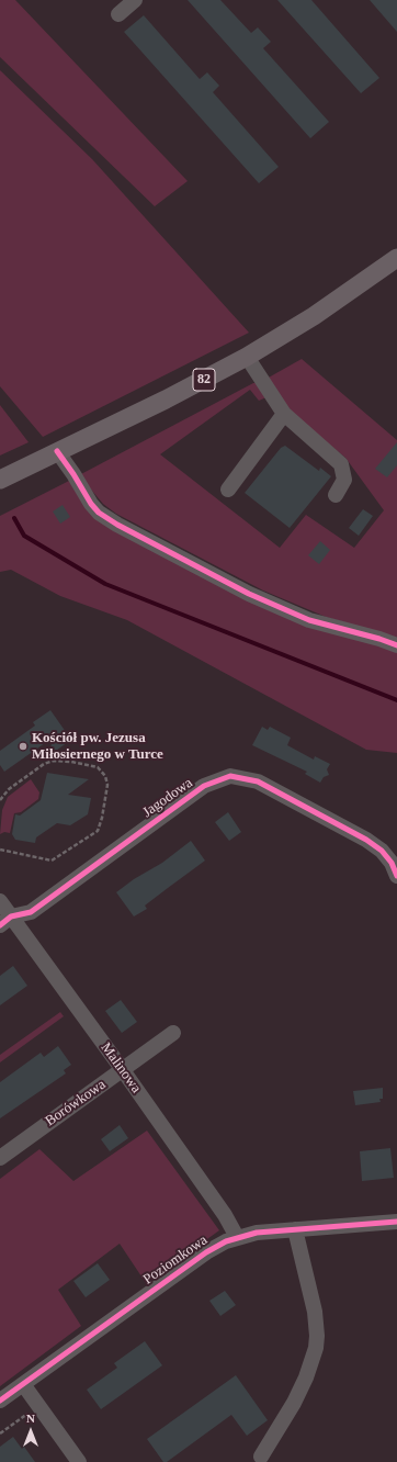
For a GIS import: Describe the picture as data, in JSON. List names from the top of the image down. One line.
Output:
{"streets":{"main road":["82"],"street":["Jagodowa","Malinowa","Borówkowa","Poziomkowa"]},"crossings":[["Jagodowa","Malinowa"],["Malinowa","Borówkowa"],["Malinowa","Poziomkowa"]],"places":["Kościół pw. Jezusa Miłosiernego w Turce"],"north":"top"}
